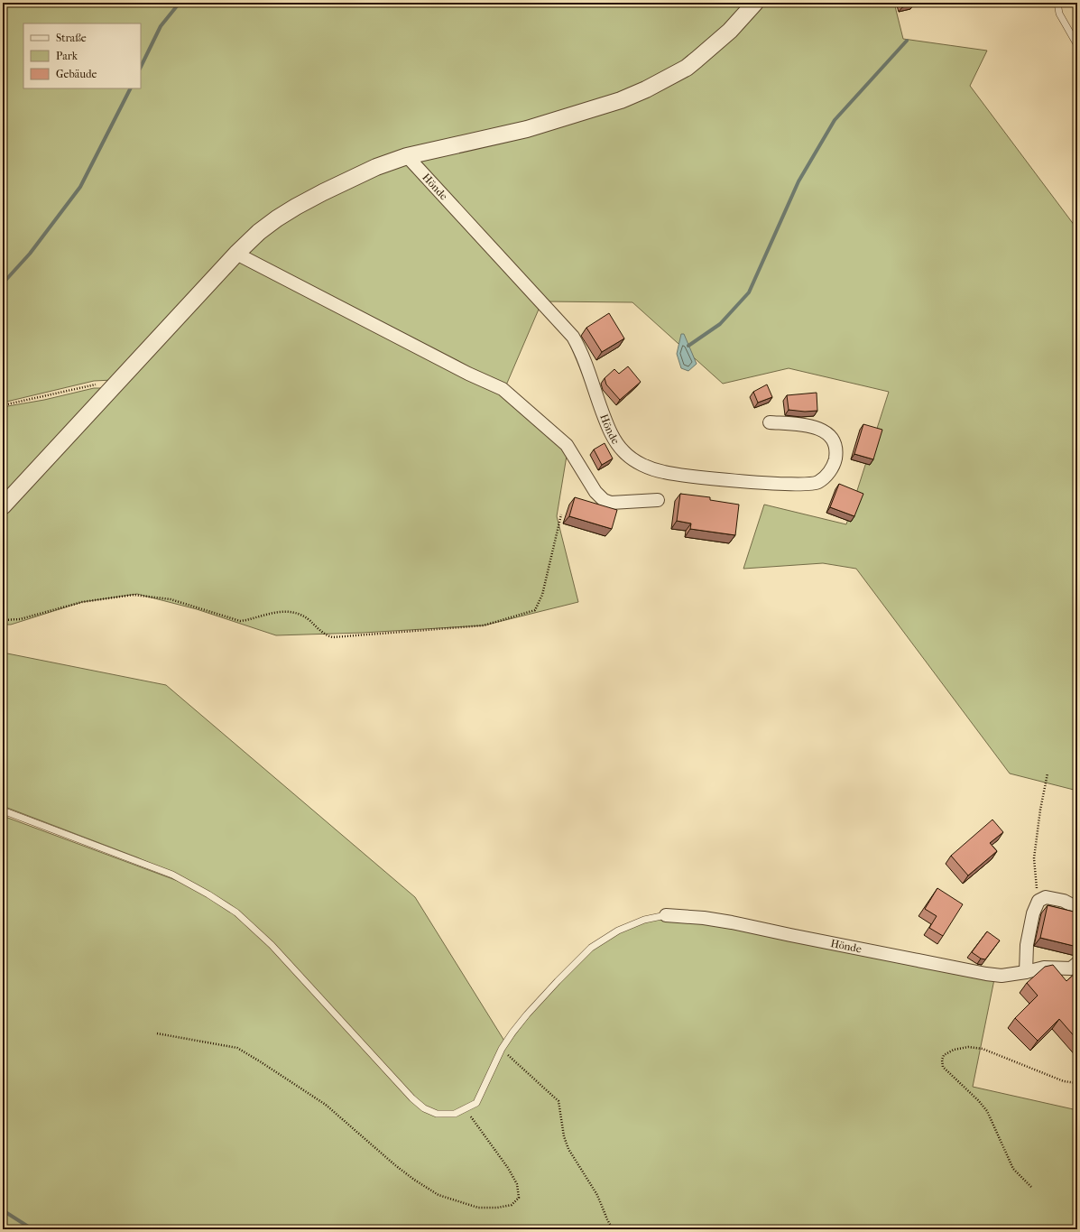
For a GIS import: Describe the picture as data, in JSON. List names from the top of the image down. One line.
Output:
{"streets":{"street":["Hönde"]},"legend":["Straße","Park","Gebäude"]}
